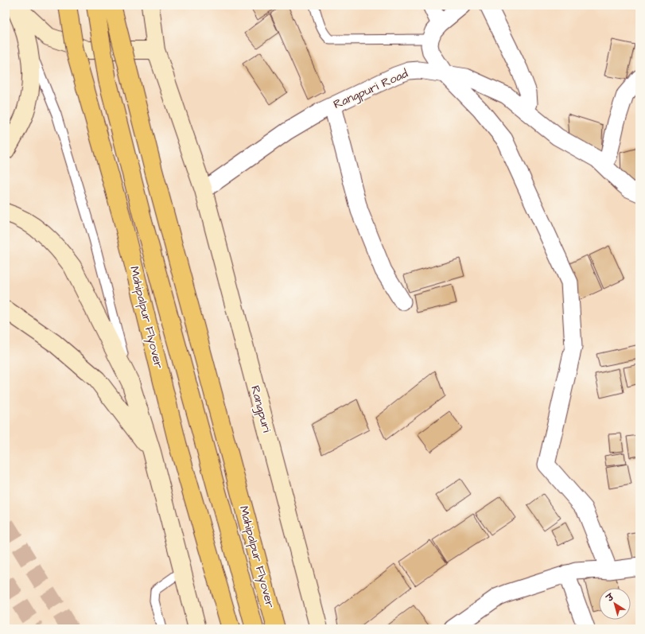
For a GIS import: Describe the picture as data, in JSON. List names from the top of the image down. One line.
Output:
{"streets":{"highway":["Mahipalpur Flyover"],"main road":["Rangpuri"],"street":["Rangpuri Road"]},"crossings":[["Rangpuri Road","Rangpuri"]],"north":"top left"}
